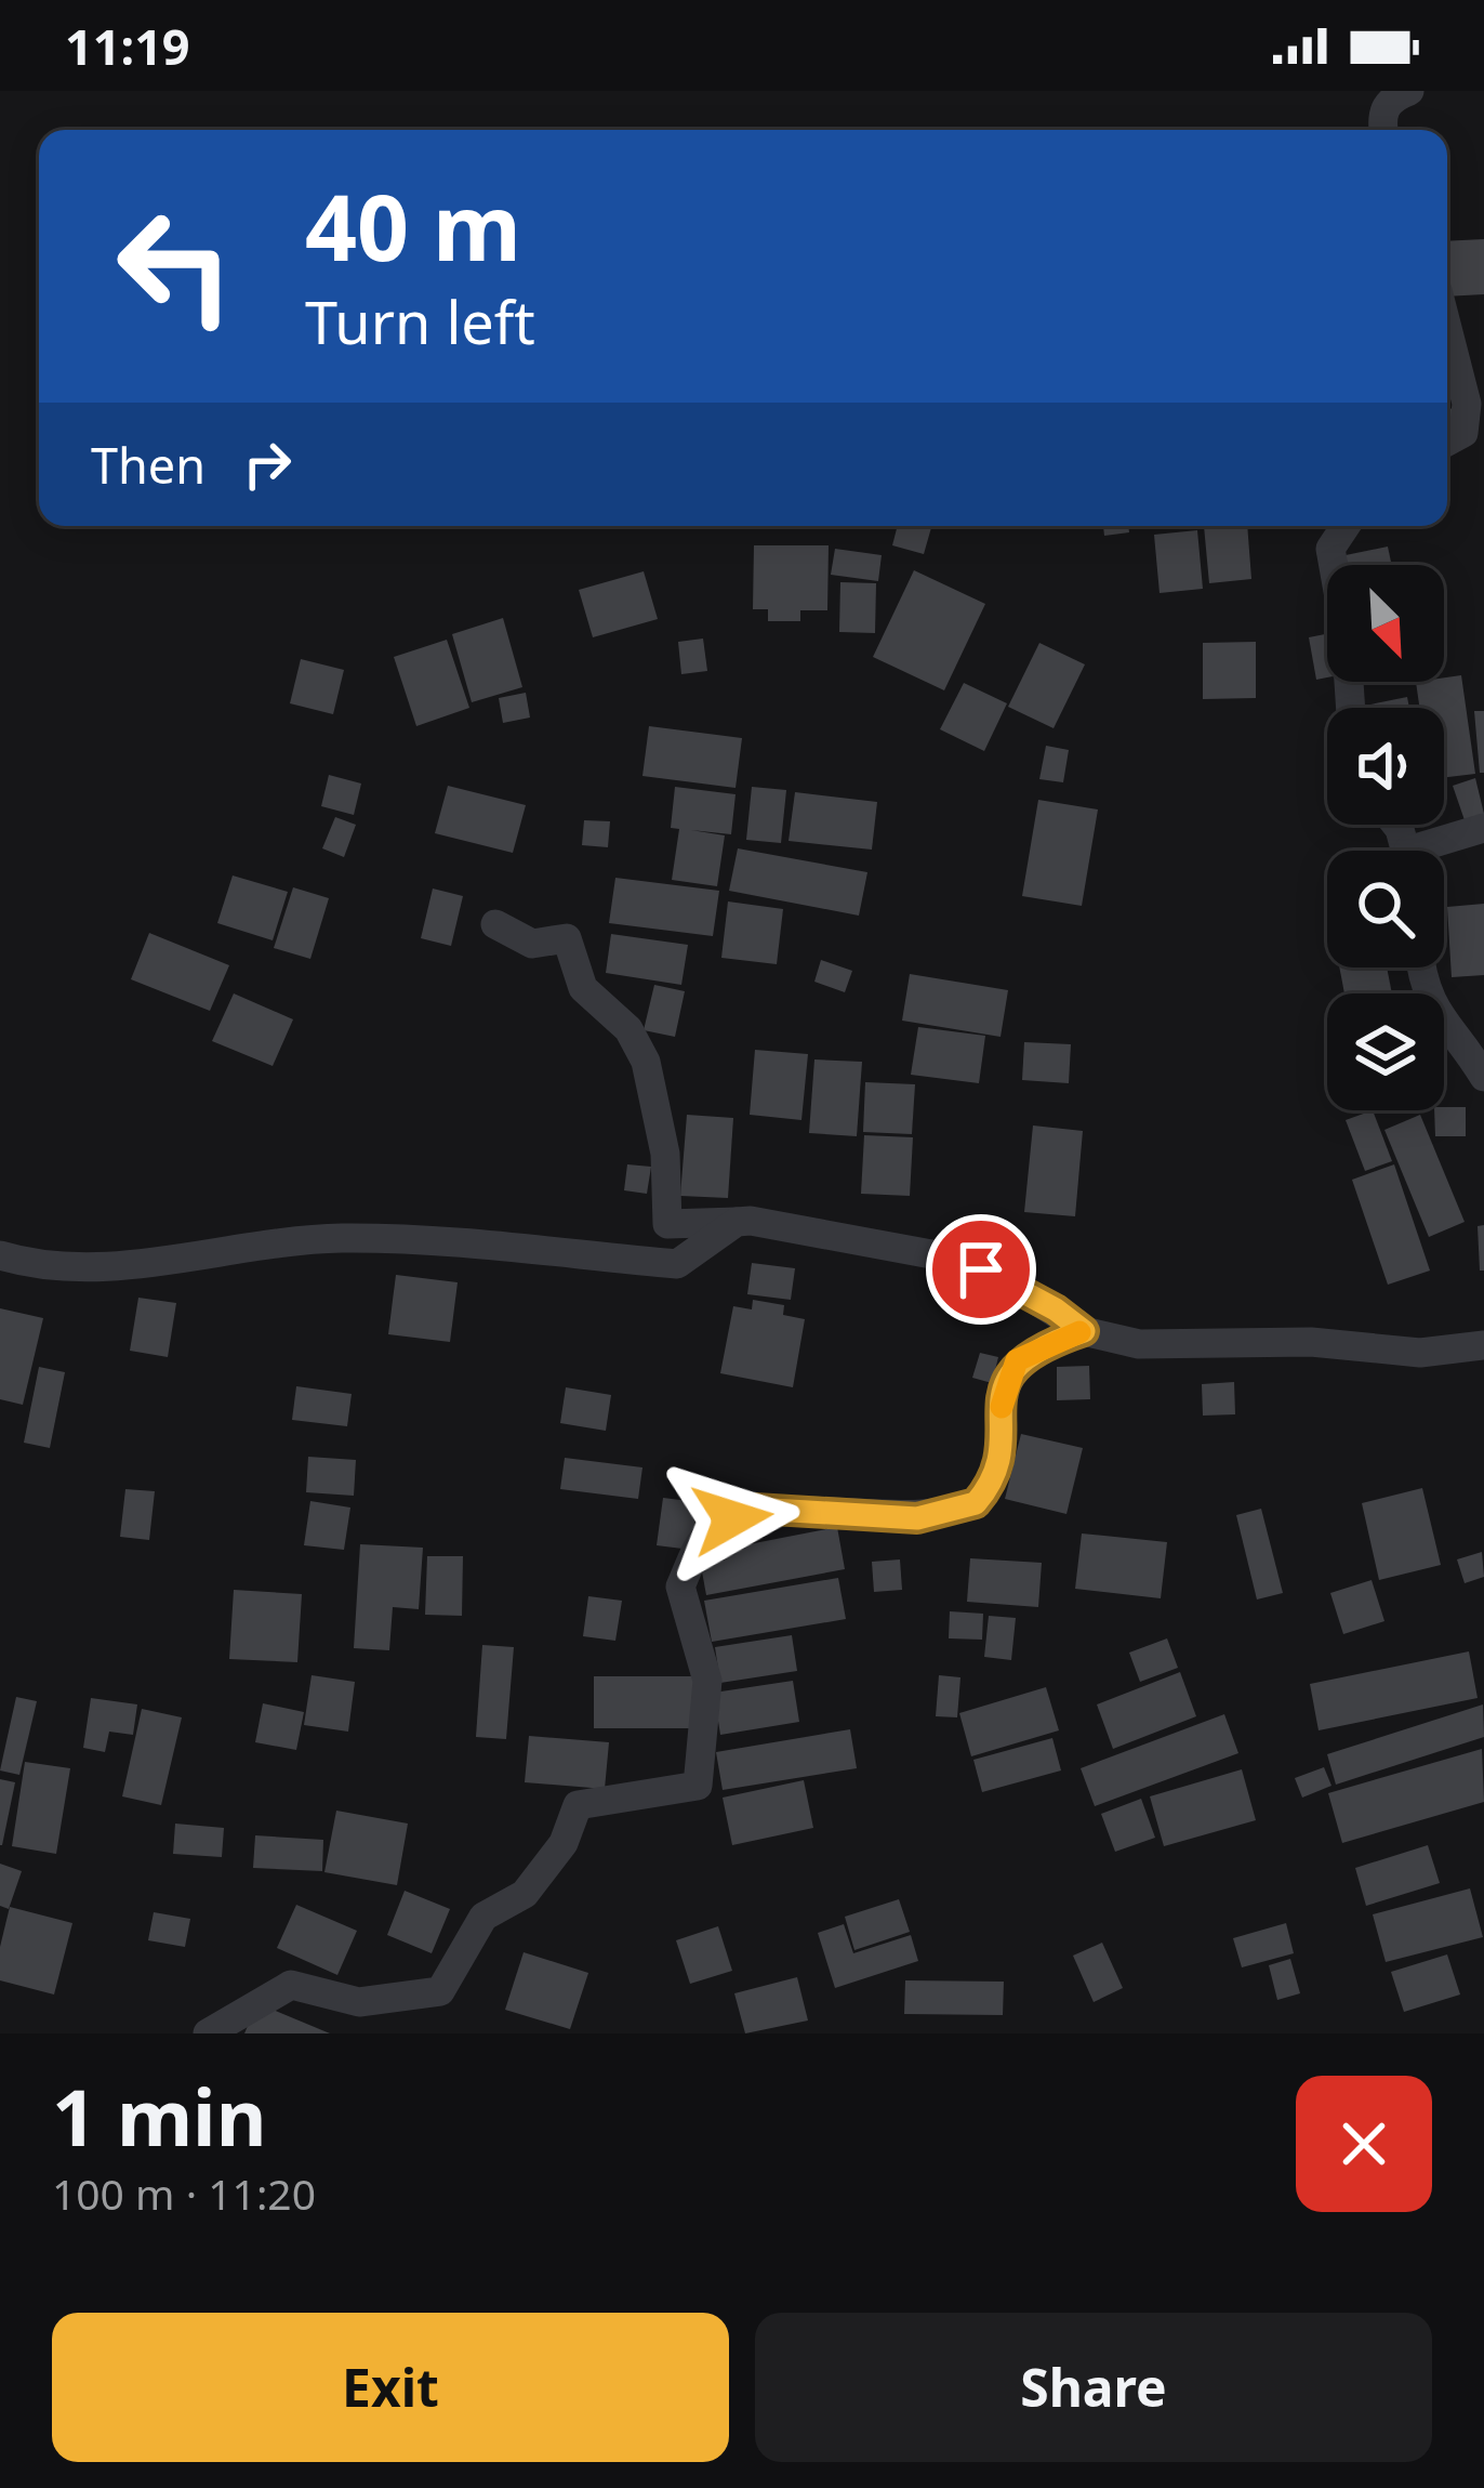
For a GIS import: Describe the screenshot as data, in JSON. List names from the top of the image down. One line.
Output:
{"north":"bottom right","page":{"status":"11:19","turn":["40 m","Turn left"],"then":"Then","heading":["1 min","100 m · 11:20"],"buttons":["Exit","Share"]}}
